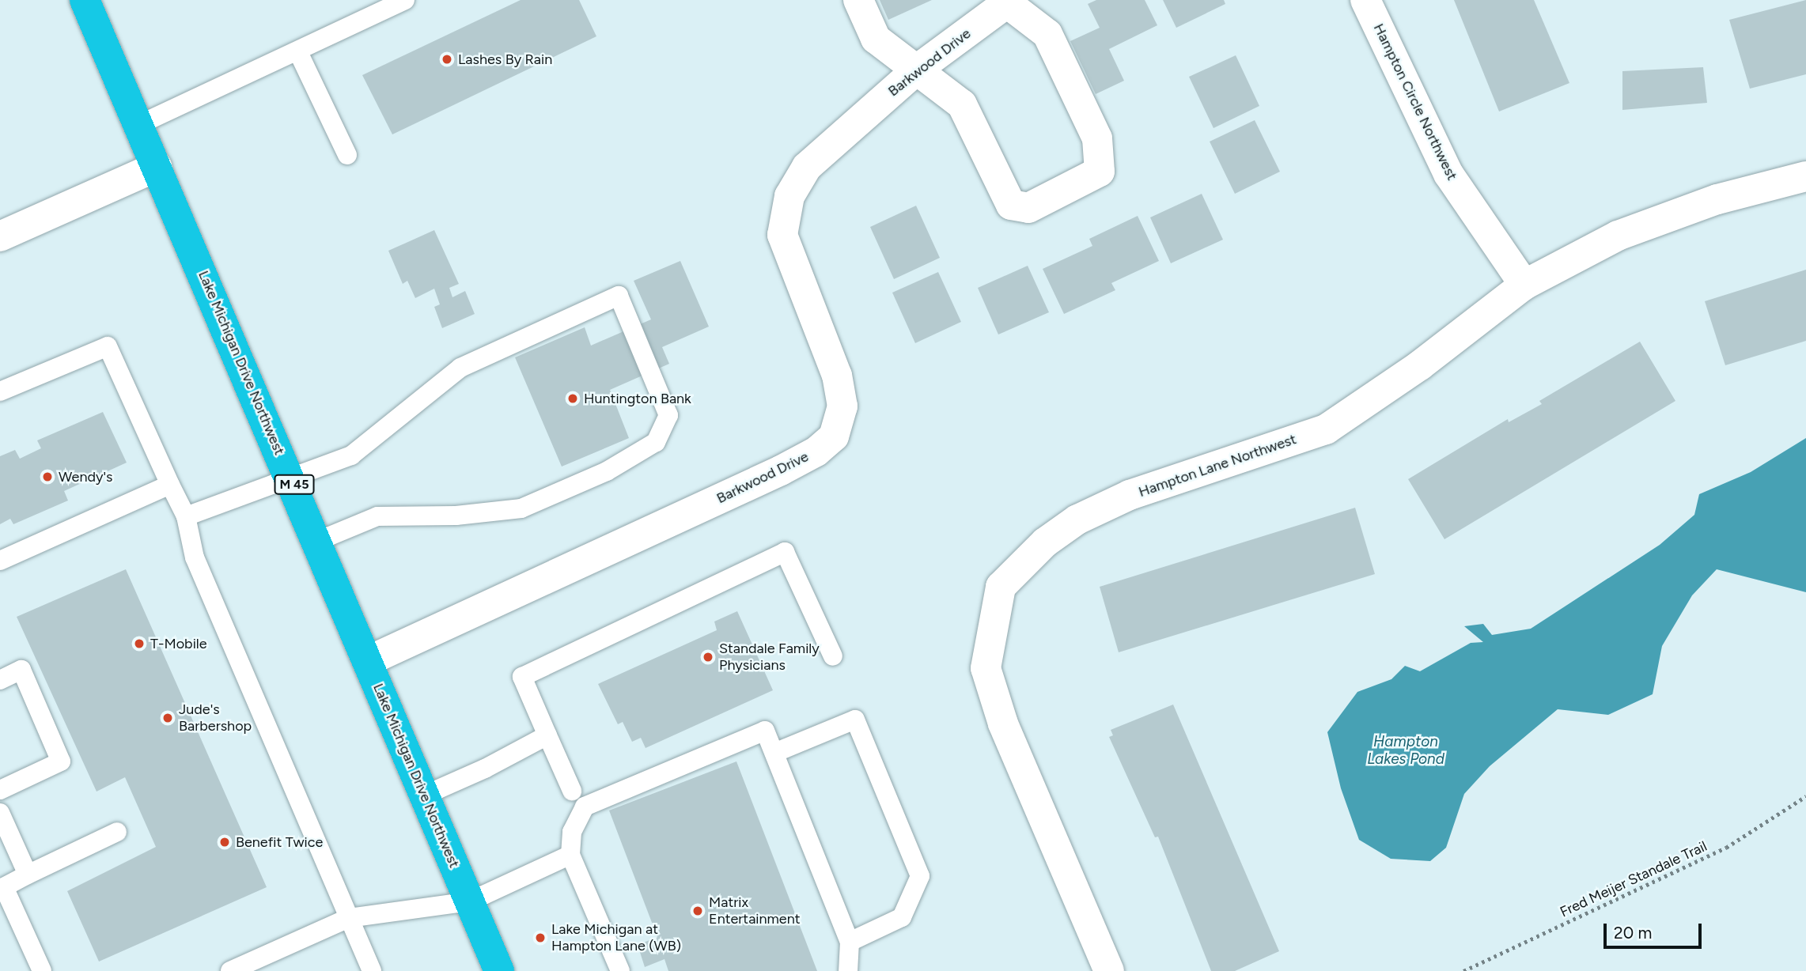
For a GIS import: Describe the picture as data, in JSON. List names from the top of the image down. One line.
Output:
{"streets":{"highway":["Lake Michigan Drive Northwest","M 45"],"street":["Barkwood Drive","Hampton Circle Northwest","Hampton Lane Northwest"],"path":["Fred Meijer Standale Trail"]},"crossings":[["Barkwood Drive","Lake Michigan Drive Northwest"],["Hampton Circle Northwest","Hampton Lane Northwest"]],"water":["Hampton Lakes Pond"],"places":["Lashes By Rain","Huntington Bank","Wendy's","T-Mobile","Standale Family Physicians","Jude's Barbershop","Benefit Twice","Matrix Entertainment","Lake Michigan at Hampton Lane (WB)"],"scale_bar":"20 m"}
